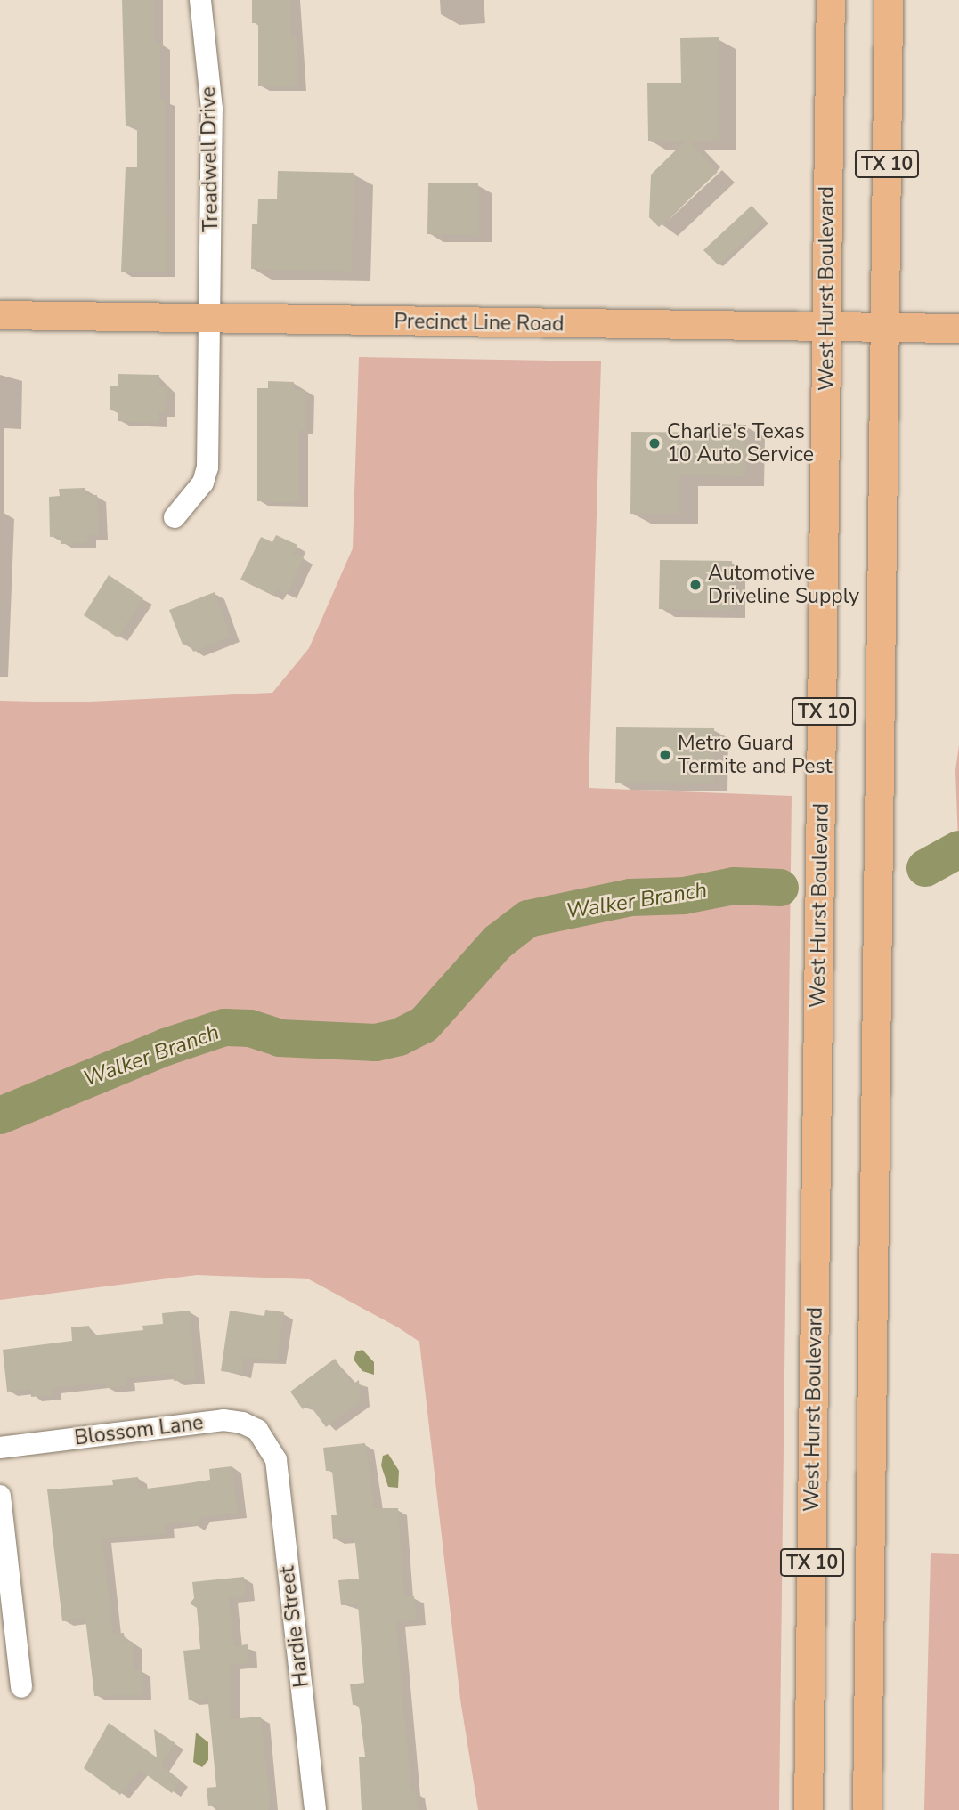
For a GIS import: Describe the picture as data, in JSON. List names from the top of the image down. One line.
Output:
{"streets":{"main road":["TX 10","West Hurst Boulevard","Precinct Line Road"],"street":["Treadwell Drive","Blossom Lane","Hardie Street"]},"crossings":[["Treadwell Drive","Precinct Line Road"],["TX 10","Precinct Line Road"],["West Hurst Boulevard","Precinct Line Road"],["Blossom Lane","Hardie Street"]],"water":["Walker Branch"],"places":["Charlie's Texas 10 Auto Service","Automotive Driveline Supply","Metro Guard Termite and Pest"]}
